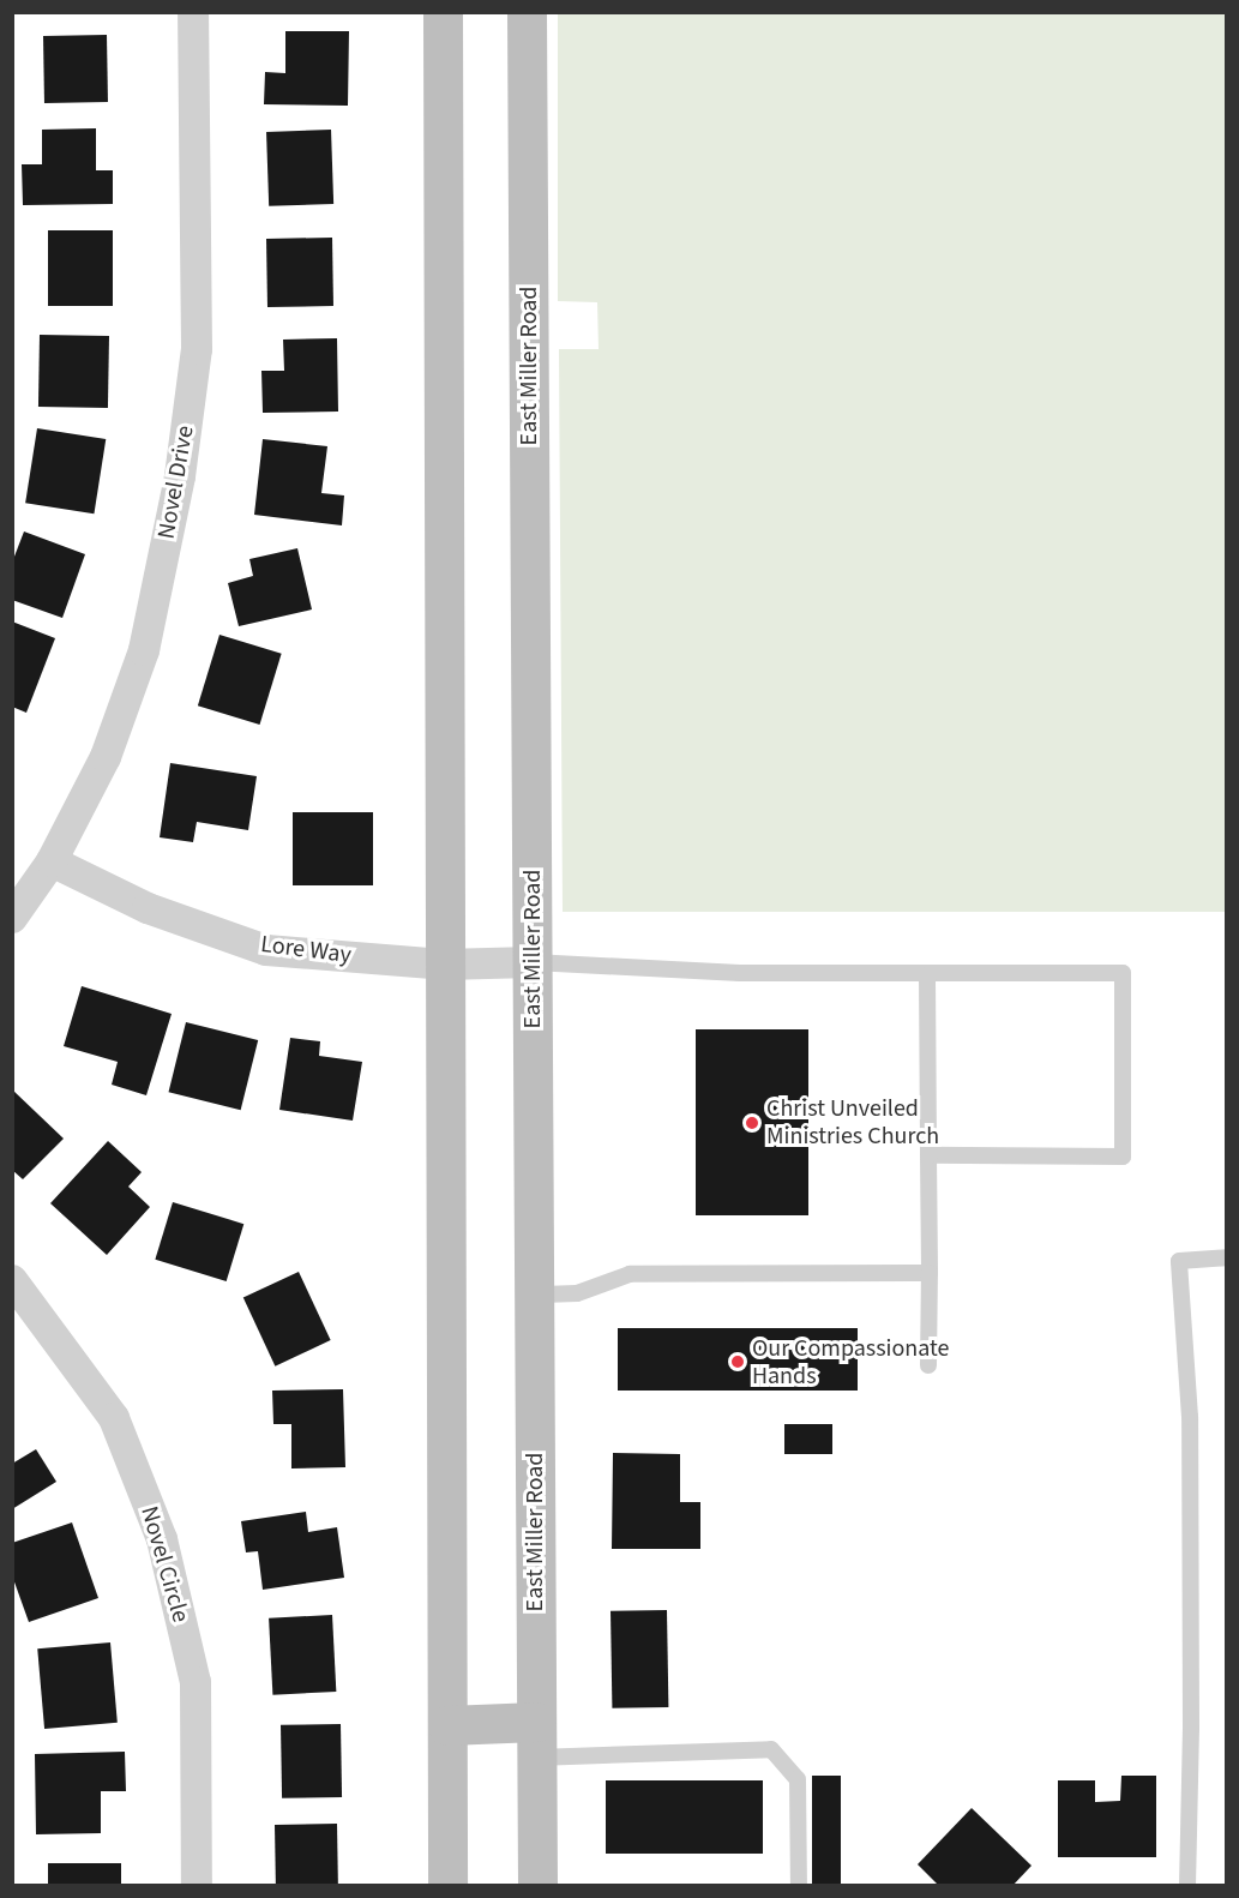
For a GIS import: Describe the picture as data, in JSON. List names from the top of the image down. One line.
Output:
{"streets":{"main road":["East Miller Road"],"street":["Novel Drive","Lore Way","Novel Circle"]},"crossings":[["East Miller Road","Lore Way"],["Novel Drive","Lore Way"]],"places":["Christ Unveiled Ministries Church","Our Compassionate Hands"]}
